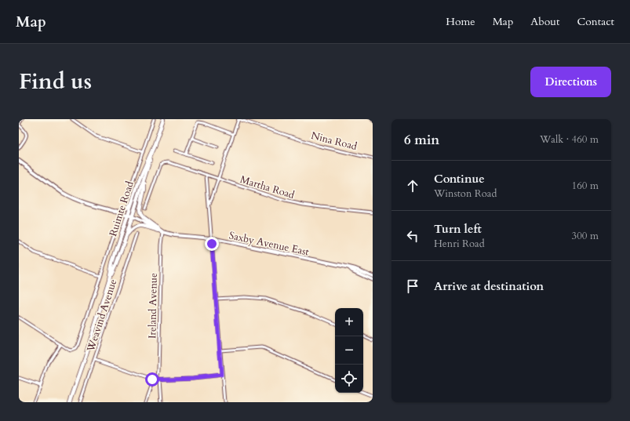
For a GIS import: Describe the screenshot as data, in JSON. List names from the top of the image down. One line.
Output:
{"streets":{"main road":["Ruimte Road"],"street":["Nina Road","Martha Road","Saxby Avenue East","Ireland Avenue","Weavind Avenue"]},"crossings":[["Ruimte Road","Saxby Avenue East"],["Saxby Avenue East","Ireland Avenue"]],"page":{"header":"Map","nav":["Home","Map","About","Contact"],"title":"Find us","buttons":"Directions","heading":["6 min","Walk · 460 m"],"list":[["Continue","Winston Road","160 m"],["Turn left","Henri Road","300 m"],"Arrive at destination"],"map_buttons":["+","−"]}}
